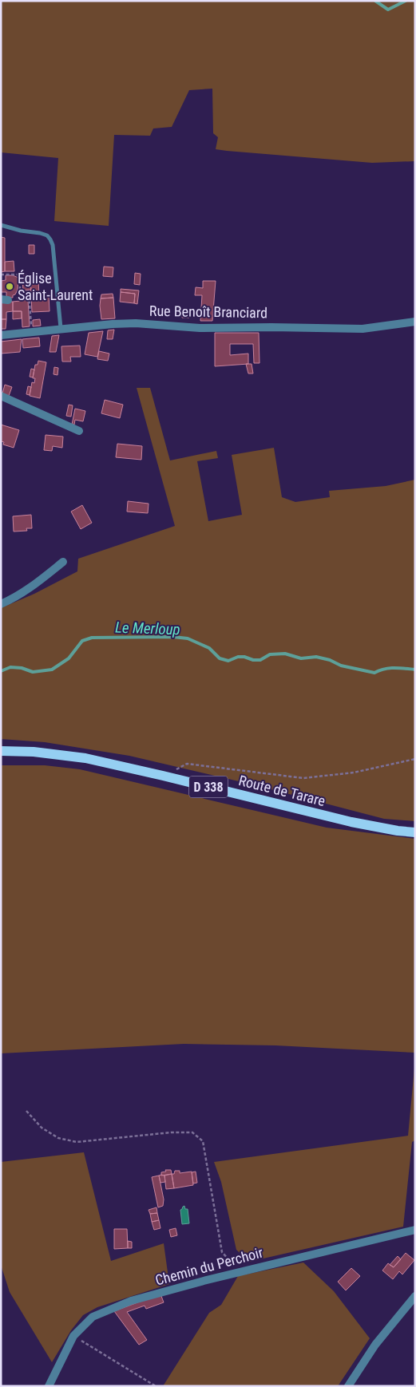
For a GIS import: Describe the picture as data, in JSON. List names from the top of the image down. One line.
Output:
{"streets":{"main road":["D 338","Route de Tarare"],"street":["Rue Benoît Branciard","Chemin du Perchoir"]},"water":["Le Merloup"],"places":["Église Saint-Laurent"]}
